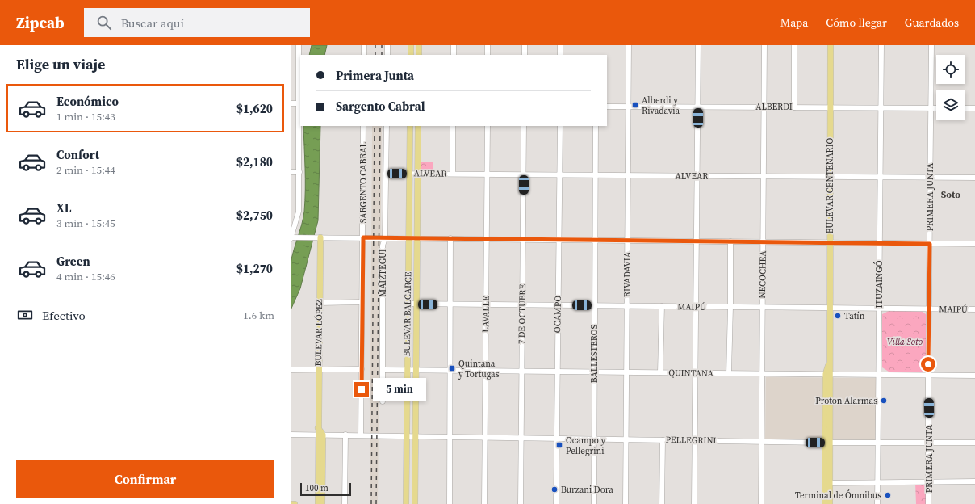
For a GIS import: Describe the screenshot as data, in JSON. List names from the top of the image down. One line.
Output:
{"streets":{"main road":["BULEVAR CENTENARIO","BULEVAR BALCARCE","BULEVAR LÓPEZ"],"street":["ALBERDI","ALVEAR","SARGENTO CABRAL","PRIMERA JUNTA","MAIZTEGUI","RIVADAVIA","NECOCHEA","ITUZAINGÓ","MAIPÚ","LAVALLE","7 DE OCTUBRE","OCAMPO","BALLESTEROS","QUINTANA","PELLEGRINI"]},"crossings":[["ALBERDI","BULEVAR CENTENARIO"],["ALBERDI","PRIMERA JUNTA"],["ALBERDI","RIVADAVIA"],["ALBERDI","NECOCHEA"],["ALBERDI","ITUZAINGÓ"],["ALVEAR","BULEVAR CENTENARIO"],["ALVEAR","PRIMERA JUNTA"],["ALVEAR","MAIZTEGUI"],["ALVEAR","RIVADAVIA"],["ALVEAR","NECOCHEA"],["ALVEAR","ITUZAINGÓ"],["ALVEAR","BULEVAR BALCARCE"],["ALVEAR","LAVALLE"],["ALVEAR","7 DE OCTUBRE"],["ALVEAR","OCAMPO"],["ALVEAR","BALLESTEROS"],["SARGENTO CABRAL","PELLEGRINI"],["BULEVAR CENTENARIO","MAIPÚ"],["BULEVAR CENTENARIO","QUINTANA"],["BULEVAR CENTENARIO","PELLEGRINI"],["PRIMERA JUNTA","MAIPÚ"],["PRIMERA JUNTA","QUINTANA"],["PRIMERA JUNTA","PELLEGRINI"],["MAIZTEGUI","QUINTANA"],["RIVADAVIA","MAIPÚ"],["RIVADAVIA","QUINTANA"],["RIVADAVIA","PELLEGRINI"],["NECOCHEA","MAIPÚ"],["NECOCHEA","QUINTANA"],["NECOCHEA","PELLEGRINI"],["ITUZAINGÓ","MAIPÚ"],["ITUZAINGÓ","QUINTANA"],["ITUZAINGÓ","PELLEGRINI"],["MAIPÚ","BULEVAR BALCARCE"],["MAIPÚ","LAVALLE"],["MAIPÚ","7 DE OCTUBRE"],["MAIPÚ","OCAMPO"],["MAIPÚ","BALLESTEROS"],["BULEVAR BALCARCE","QUINTANA"],["BULEVAR BALCARCE","PELLEGRINI"],["LAVALLE","QUINTANA"],["LAVALLE","PELLEGRINI"],["7 DE OCTUBRE","QUINTANA"],["7 DE OCTUBRE","PELLEGRINI"],["OCAMPO","QUINTANA"],["OCAMPO","PELLEGRINI"],["BULEVAR LÓPEZ","PELLEGRINI"],["BALLESTEROS","QUINTANA"],["BALLESTEROS","PELLEGRINI"]],"districts":["Soto"],"parks":["Villa Soto"],"places":{"transit":["Alberdi y Rivadavia","Quintana y Tortugas","Ocampo y Pellegrini"],"other":["Tatín","Proton Alarmas","Burzani Dora","Terminal de Ómnibus"]},"scale_bar":"100 m","page":{"header":"Zipcab","search":"Buscar aquí","nav":["Mapa","Cómo llegar","Guardados"],"heading":"Elige un viaje","banner":["Primera Junta","Sargento Cabral"],"list":[{"name":"Económico","note":"1 min · 15:43","value":"$1,620"},{"name":"Confort","note":"2 min · 15:44","value":"$2,180"},{"name":"XL","note":"3 min · 15:45","value":"$2,750"},{"name":"Green","note":"4 min · 15:46","value":"$1,270"}],"pay":["Efectivo","1.6 km"],"bubble":"5 min","buttons":"Confirmar","scale":"100 m"}}
